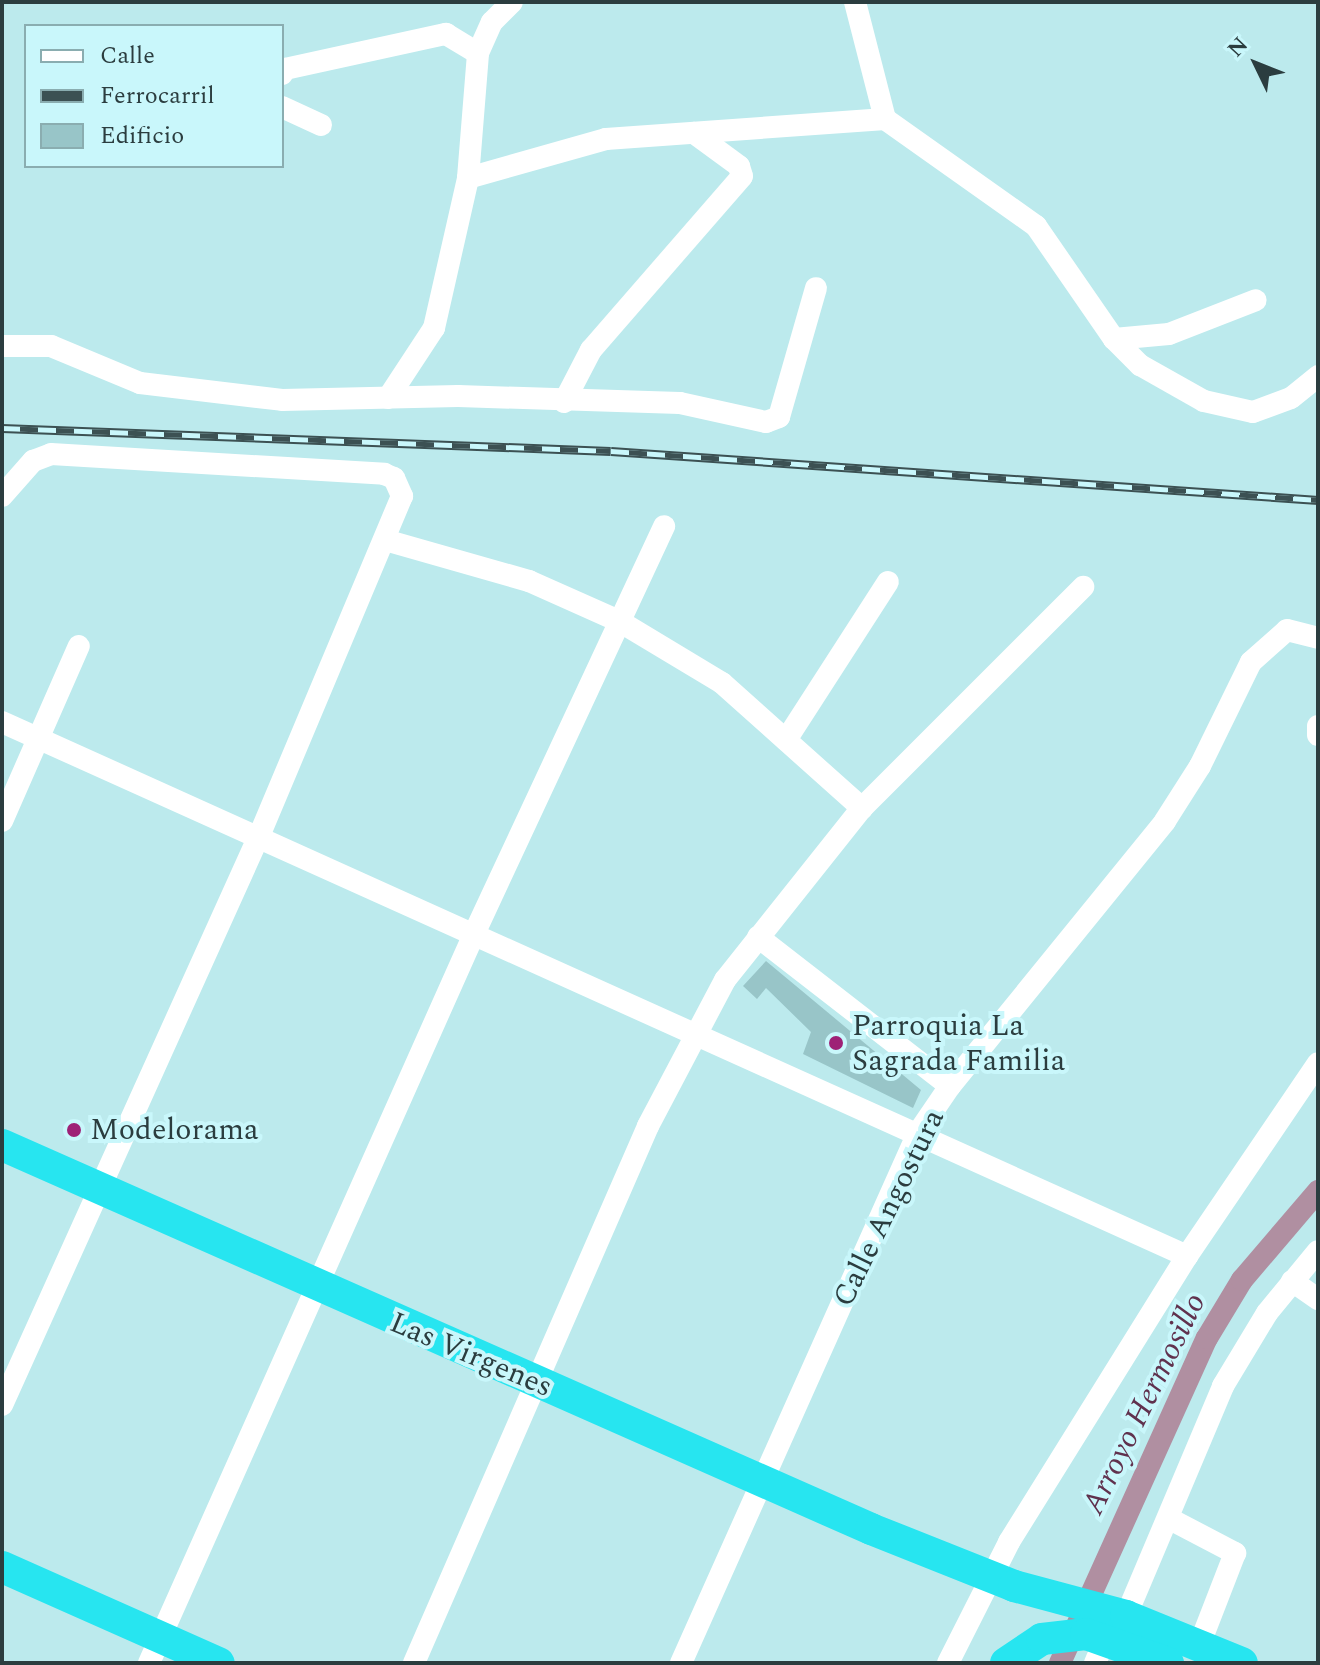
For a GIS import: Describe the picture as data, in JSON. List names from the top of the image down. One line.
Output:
{"streets":{"highway":["Las Virgenes"],"street":["Calle Angostura"]},"crossings":[["Calle Angostura","Las Virgenes"]],"water":["Arroyo Hermosillo"],"places":["Parroquia La Sagrada Familia","Modelorama"],"legend":["Calle","Ferrocarril","Edificio"],"north":"top left"}
